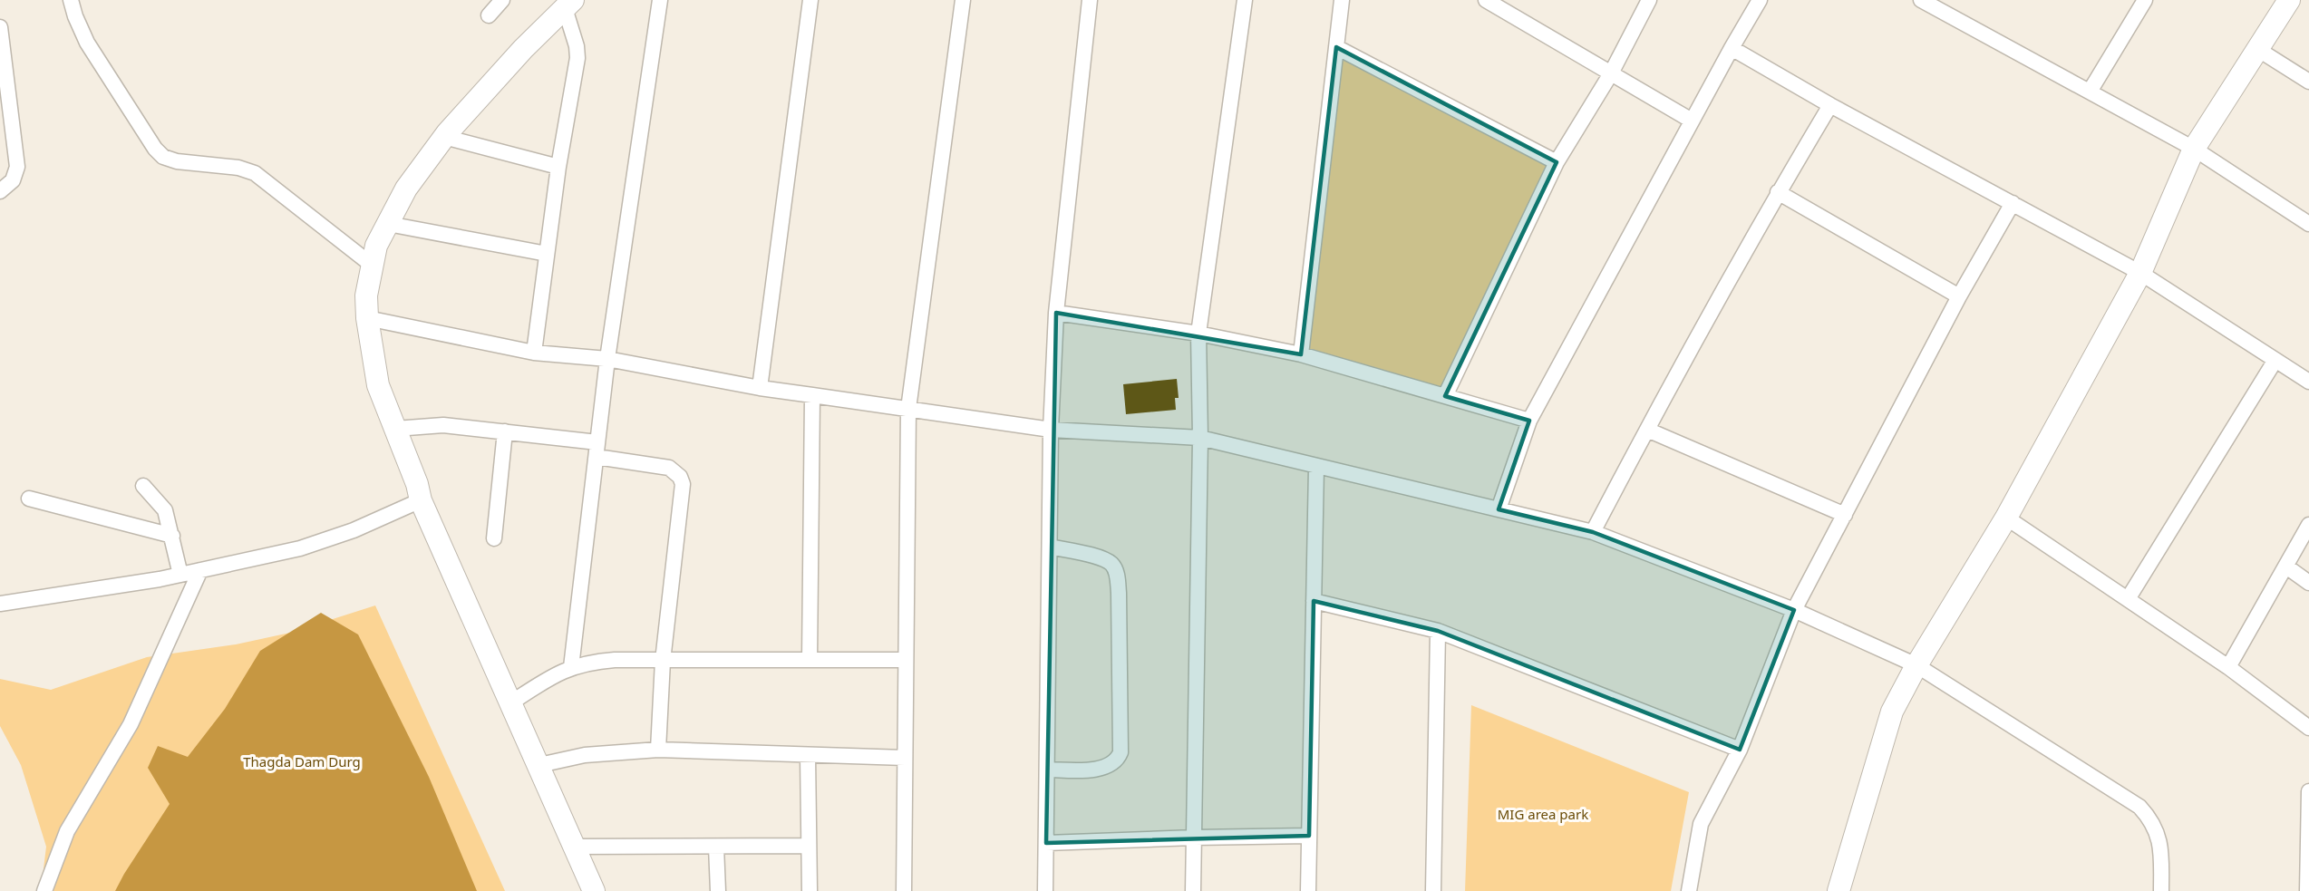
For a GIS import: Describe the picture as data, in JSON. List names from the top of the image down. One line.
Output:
{"parks":["Thagda Dam Durg","MIG area park"]}
